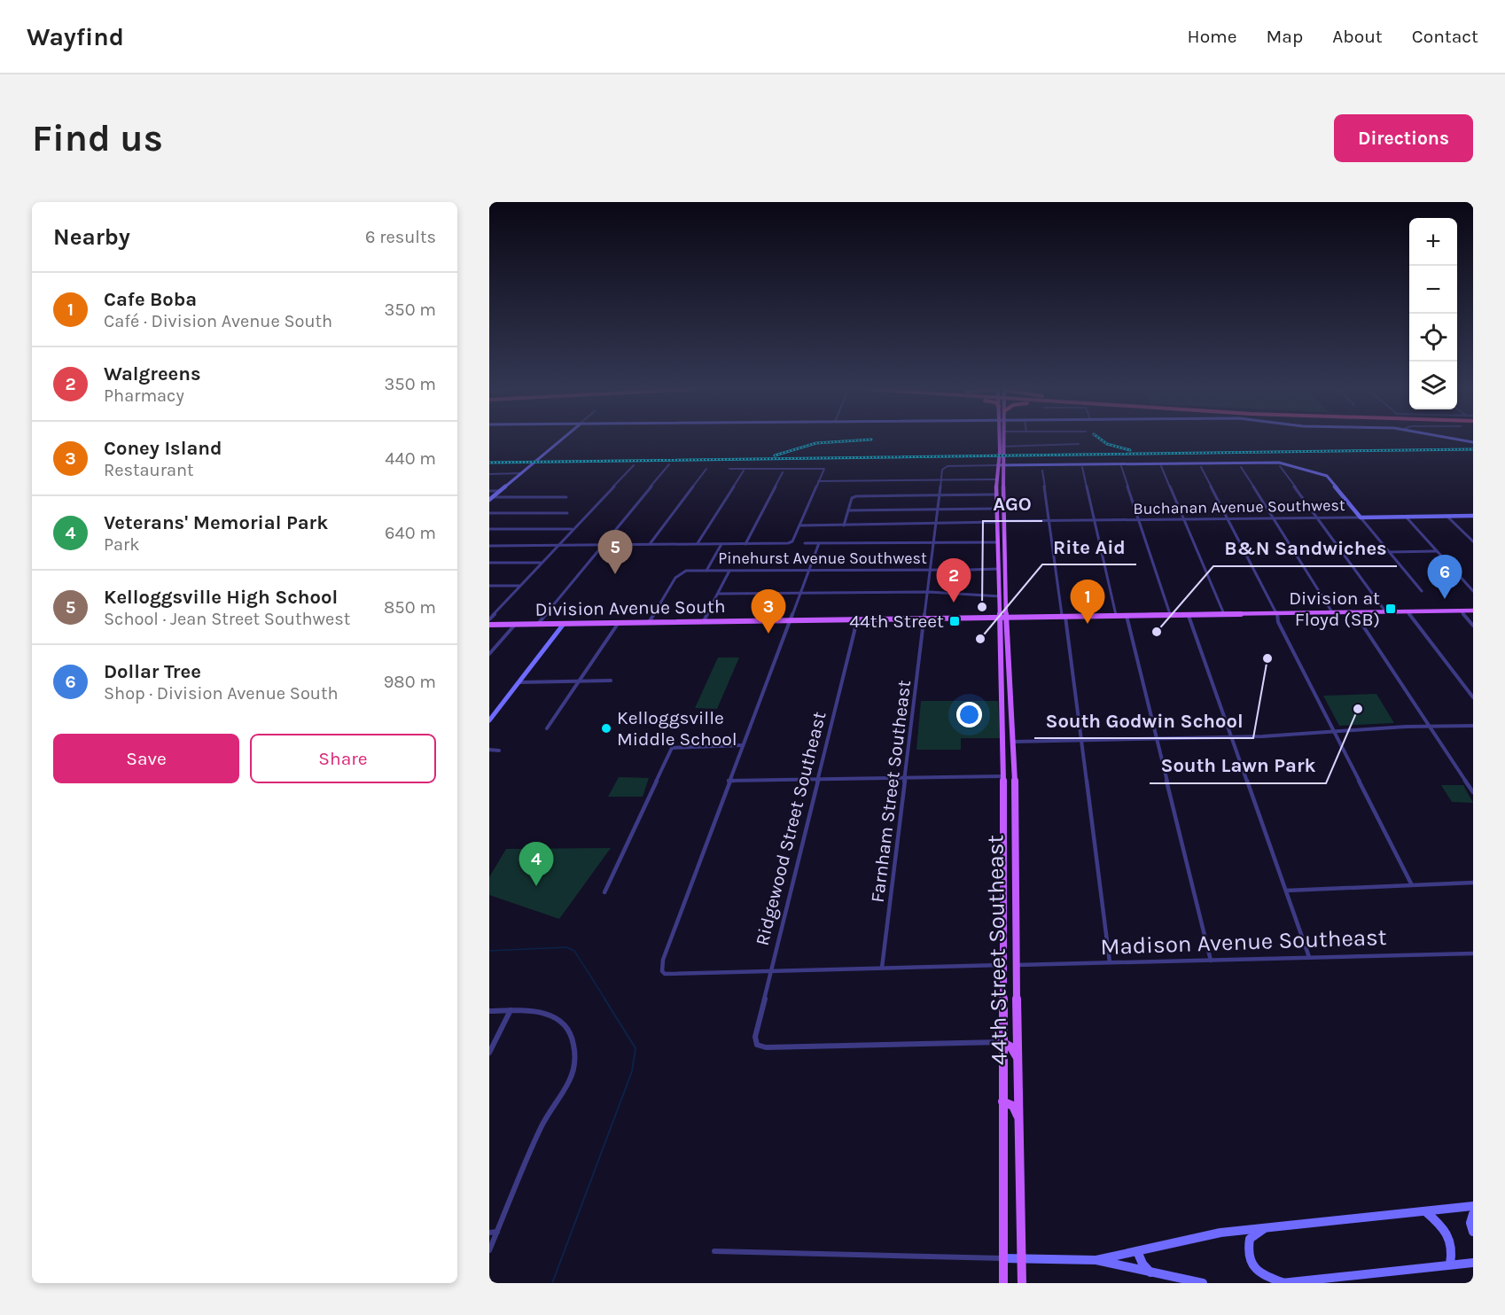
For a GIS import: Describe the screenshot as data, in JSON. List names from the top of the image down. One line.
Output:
{"streets":{"main road":["Division Avenue South","44th Street Southeast"],"street":["Buchanan Avenue Southwest","Pinehurst Avenue Southwest","Farnham Street Southeast","Ridgewood Street Southeast","Madison Avenue Southeast"]},"crossings":[["Pinehurst Avenue Southwest","Division Avenue South"],["Pinehurst Avenue Southwest","Farnham Street Southeast"],["Division Avenue South","Farnham Street Southeast"],["Division Avenue South","Ridgewood Street Southeast"],["Division Avenue South","44th Street Southeast"],["Ridgewood Street Southeast","44th Street Southeast"],["Madison Avenue Southeast","44th Street Southeast"]],"places":{"other":["AGO","B&N Sandwiches","Rite Aid","South Godwin School","South Lawn Park","Kelloggsville Middle School"],"transit":["Division at Floyd (SB)","44th Street"]},"page":{"header":"Wayfind","nav":["Home","Map","About","Contact"],"buttons":["Directions",["Save","Share"]],"title":"Find us","heading":["Nearby","6 results"],"map_buttons":["+","−"],"list":[{"mark":"1","name":"Cafe Boba","note":"Café · Division Avenue South","value":"350 m"},{"mark":"2","name":"Walgreens","note":"Pharmacy","value":"350 m"},{"mark":"3","name":"Coney Island","note":"Restaurant","value":"440 m"},{"mark":"4","name":"Veterans' Memorial Park","note":"Park","value":"640 m"},{"mark":"5","name":"Kelloggsville High School","note":"School · Jean Street Southwest","value":"850 m"},{"mark":"6","name":"Dollar Tree","note":"Shop · Division Avenue South","value":"980 m"}],"pins":["5","6","2","1","3","4"]}}
